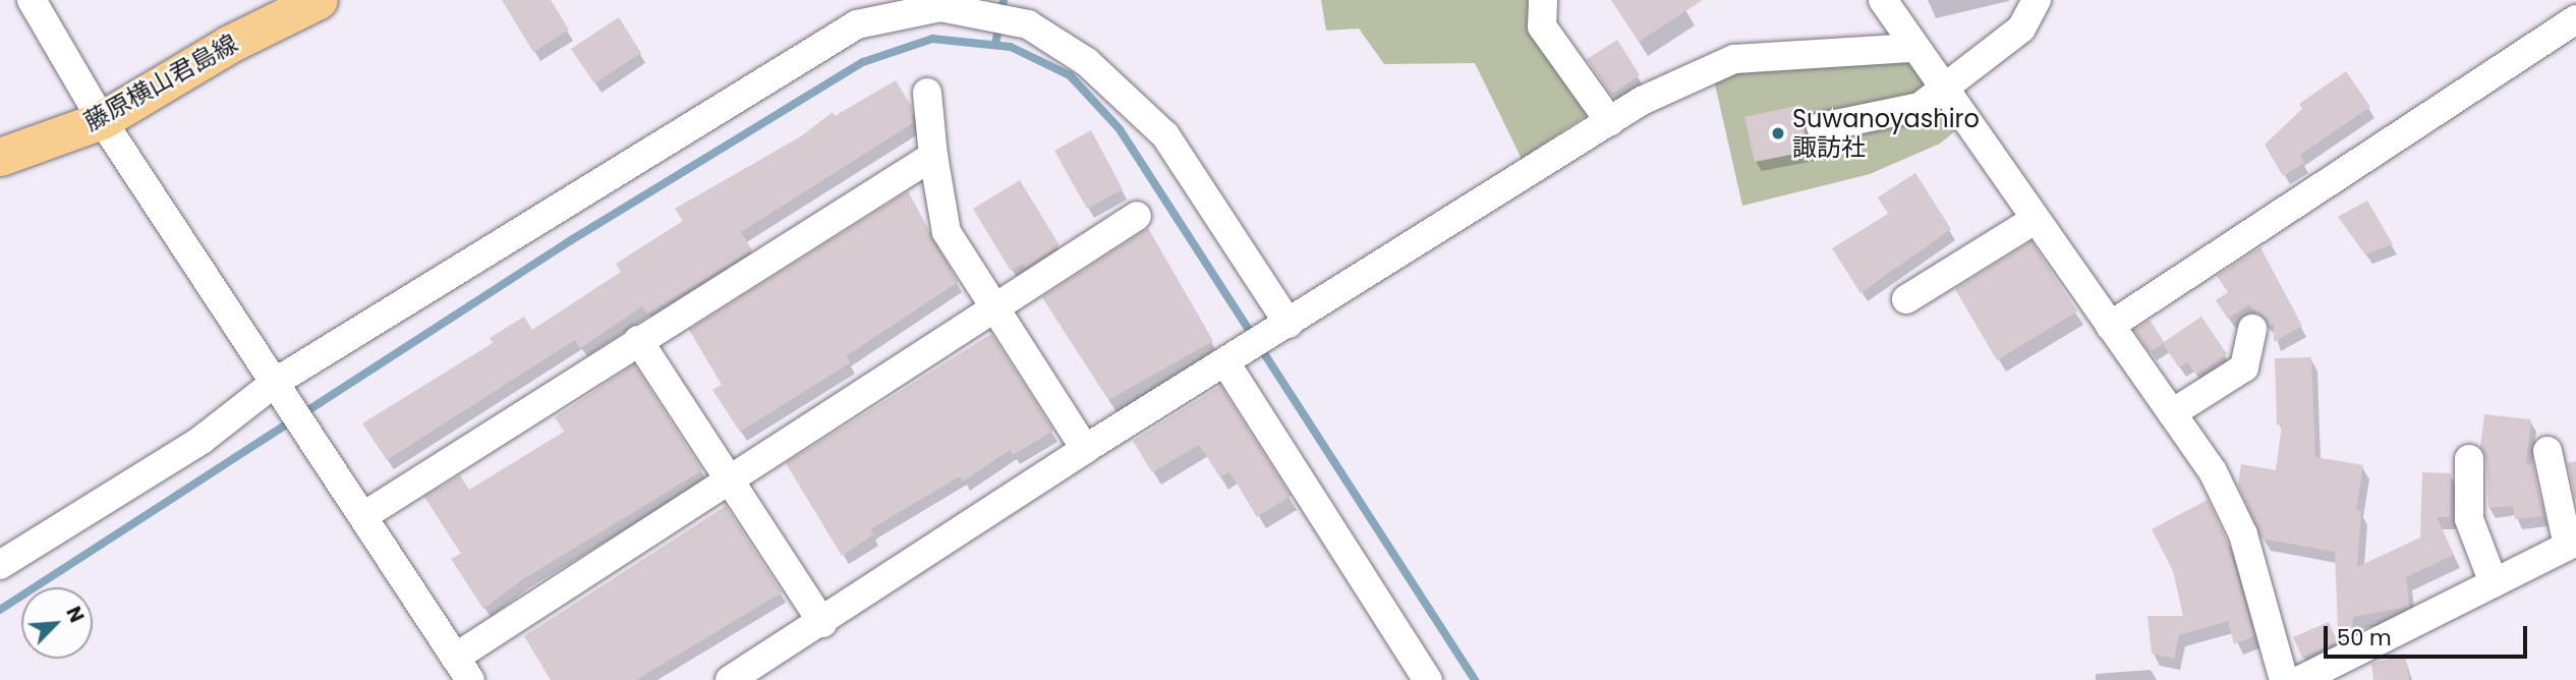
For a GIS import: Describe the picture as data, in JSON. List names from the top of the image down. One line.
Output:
{"streets":{"main road":["藤原横山君島線"]},"places":["Suwanoyashiro 諏訪社"],"scale_bar":"50 m","north":"top right"}
